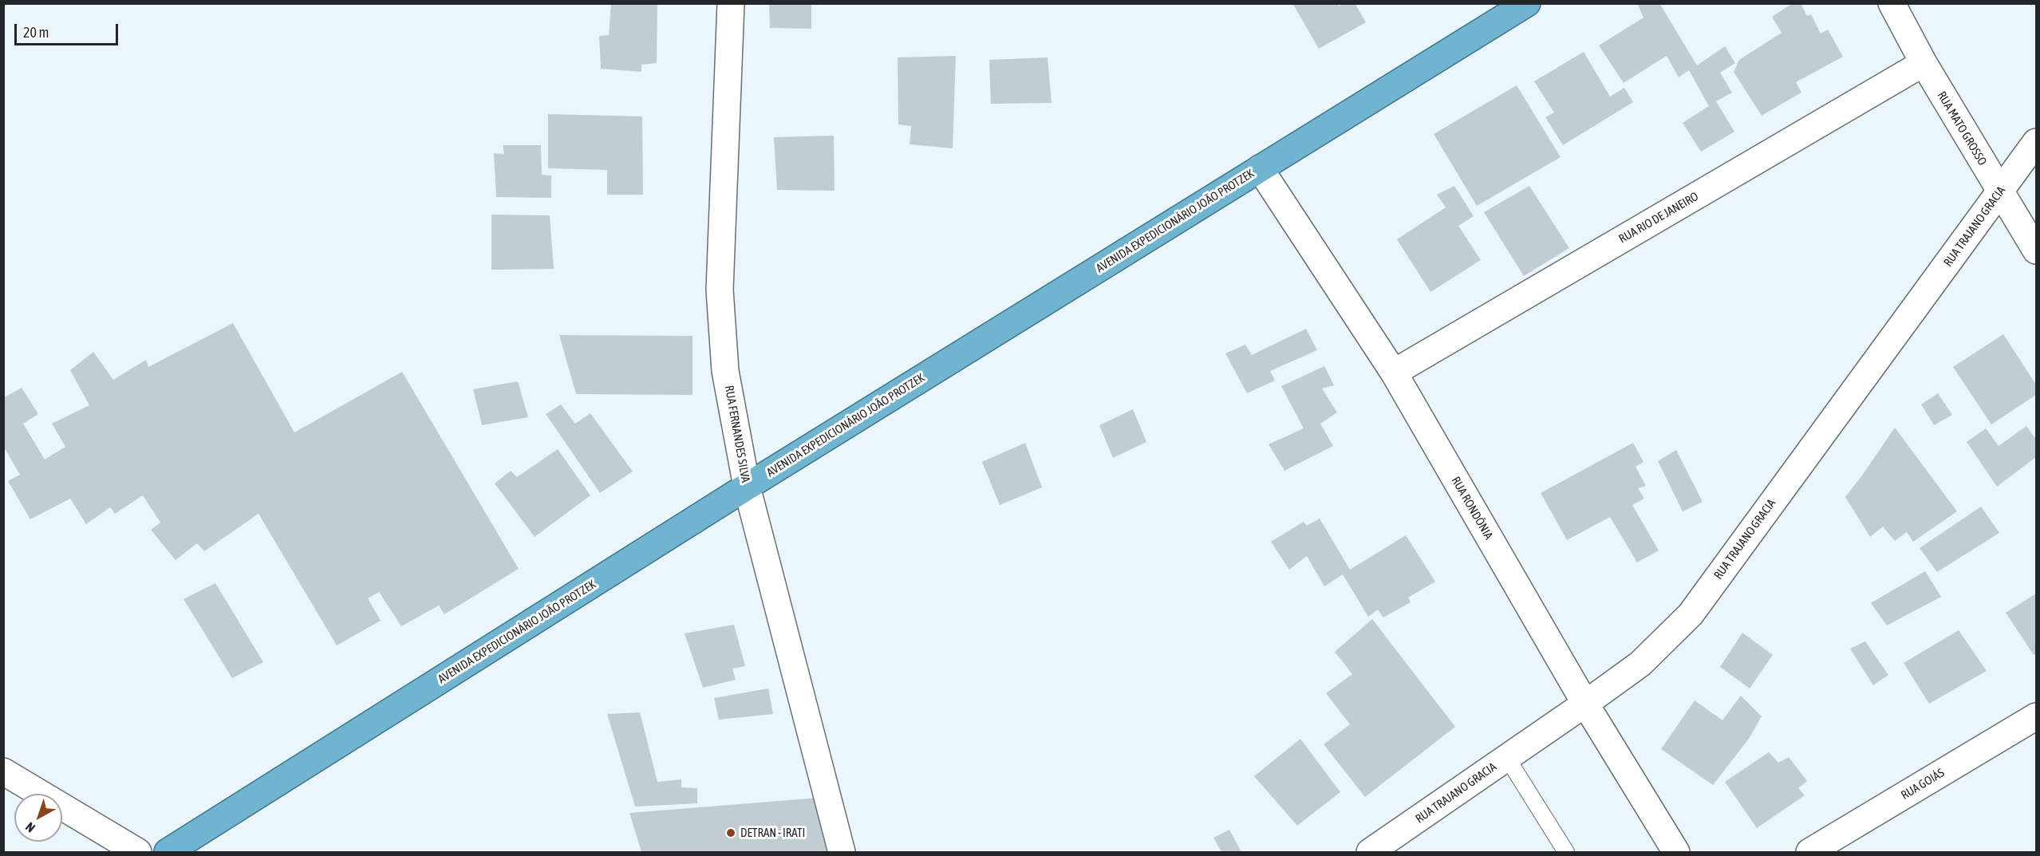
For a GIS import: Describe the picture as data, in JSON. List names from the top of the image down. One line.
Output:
{"streets":{"highway":["AVENIDA EXPEDICIONÁRIO JOÃO PROTZEK"],"street":["RUA MATO GROSSO","RUA RIO DE JANEIRO","RUA TRAJANO GRACIA","RUA FERNANDES SILVA","RUA RONDÔNIA","RUA GOIÁS"]},"crossings":[["RUA MATO GROSSO","RUA RIO DE JANEIRO"],["RUA MATO GROSSO","RUA TRAJANO GRACIA"],["RUA RIO DE JANEIRO","RUA RONDÔNIA"],["AVENIDA EXPEDICIONÁRIO JOÃO PROTZEK","RUA FERNANDES SILVA"],["AVENIDA EXPEDICIONÁRIO JOÃO PROTZEK","RUA RONDÔNIA"],["RUA TRAJANO GRACIA","RUA RONDÔNIA"]],"places":["DETRAN - IRATI"],"scale_bar":"20 m","north":"bottom left"}
